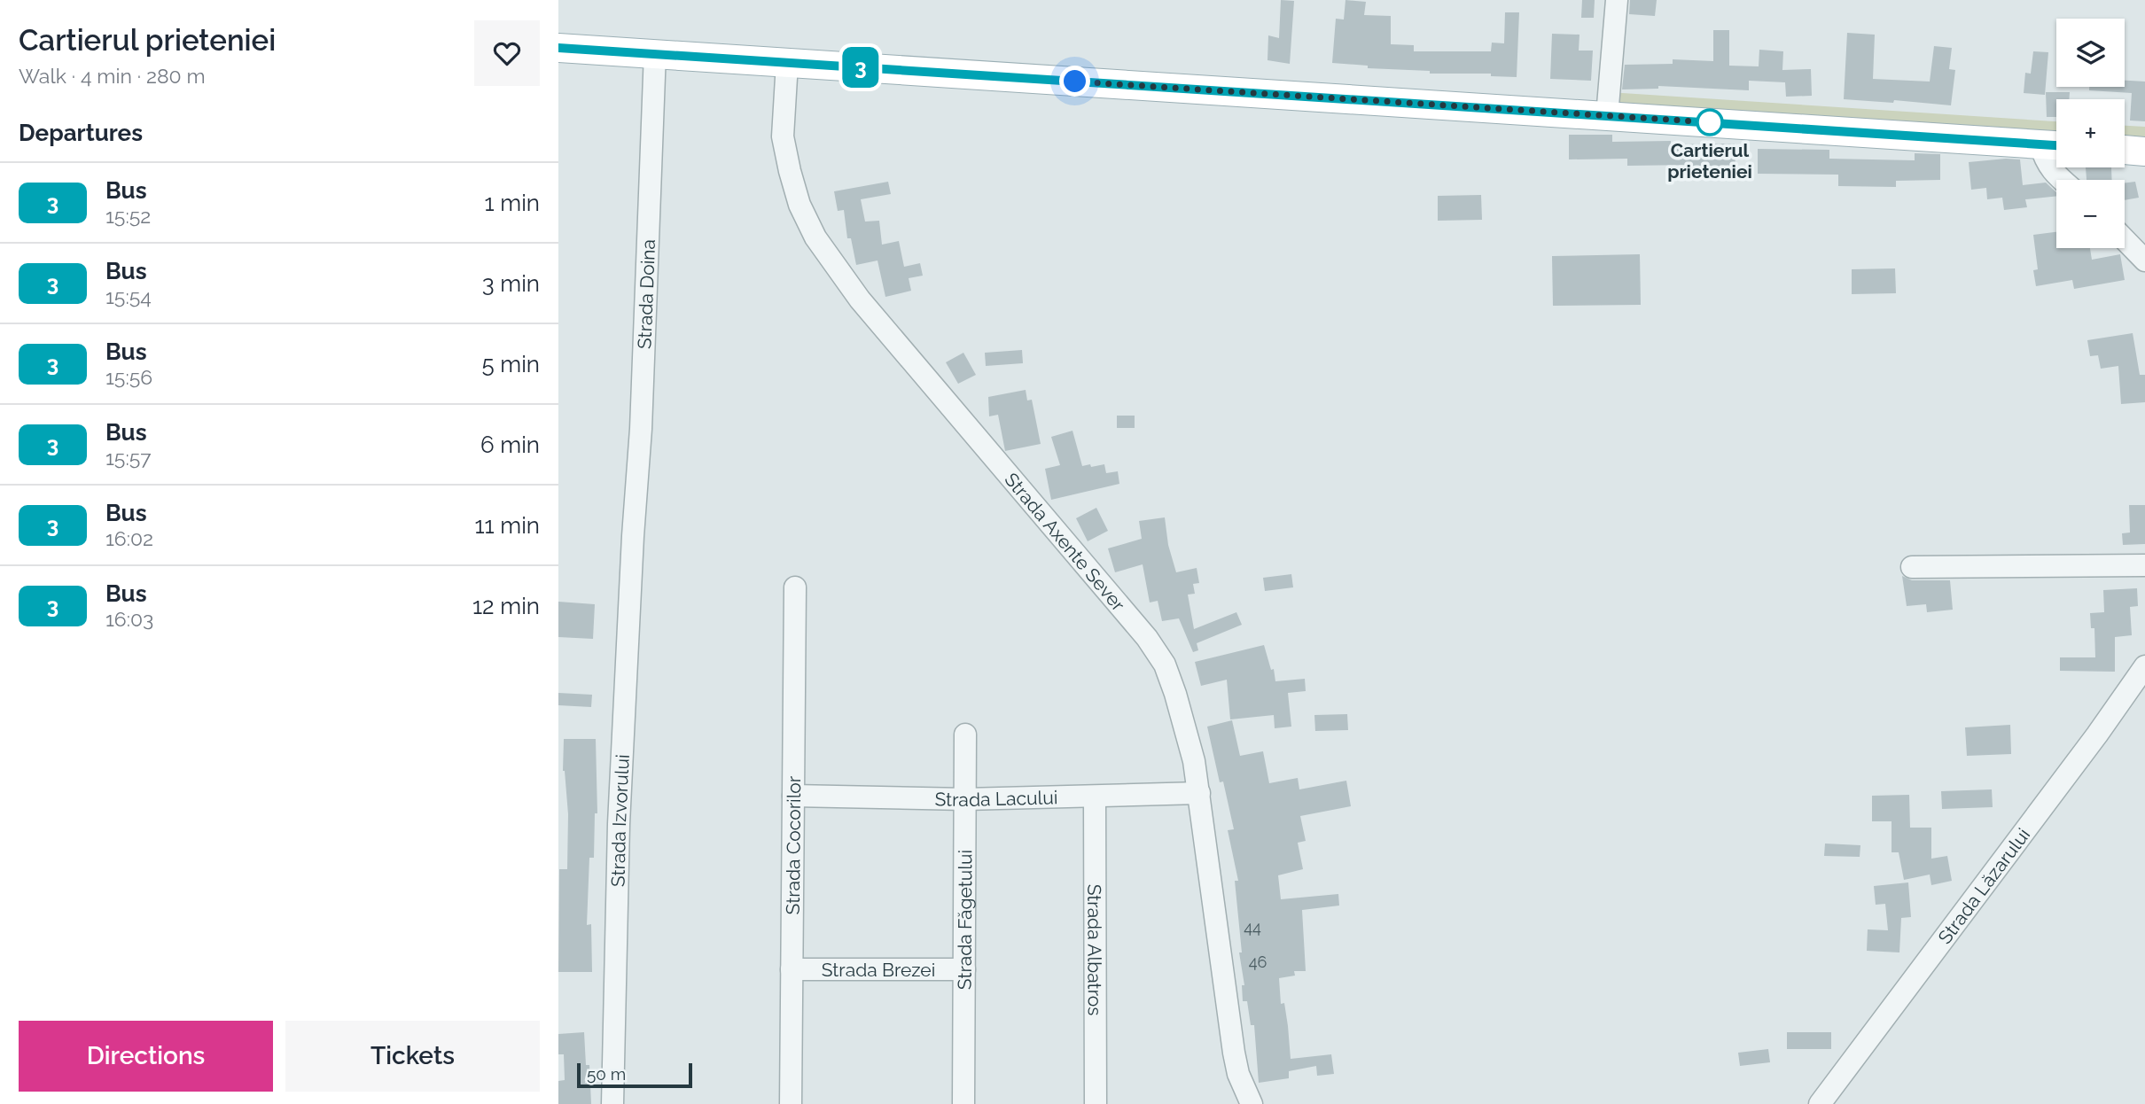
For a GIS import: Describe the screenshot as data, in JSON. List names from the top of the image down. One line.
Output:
{"streets":{"street":["Strada Doina","Strada Axente Sever","Strada Lacului","Strada Izvorului","Strada Cocorilor","Strada Lăzarului","Strada Făgetului","Strada Albatros","Strada Brezei"]},"crossings":[["Strada Doina","Strada Izvorului"],["Strada Axente Sever","Strada Lacului"],["Strada Lacului","Strada Cocorilor"],["Strada Lacului","Strada Făgetului"],["Strada Lacului","Strada Albatros"],["Strada Cocorilor","Strada Brezei"],["Strada Făgetului","Strada Brezei"]],"places":["Cartierul prieteniei"],"lines":["bus line 3"],"house_numbers":["44","46"],"scale_bar":"50 m","page":{"heading":[["Cartierul prieteniei","Walk · 4 min · 280 m"],"Departures"],"on_map":"3","map_buttons":["+","−"],"list":[{"mark":"3","name":"Bus","note":"15:52","value":"1 min"},{"mark":"3","name":"Bus","note":"15:54","value":"3 min"},{"mark":"3","name":"Bus","note":"15:56","value":"5 min"},{"mark":"3","name":"Bus","note":"15:57","value":"6 min"},{"mark":"3","name":"Bus","note":"16:02","value":"11 min"},{"mark":"3","name":"Bus","note":"16:03","value":"12 min"}],"buttons":["Directions","Tickets"],"scale":"50 m"}}
